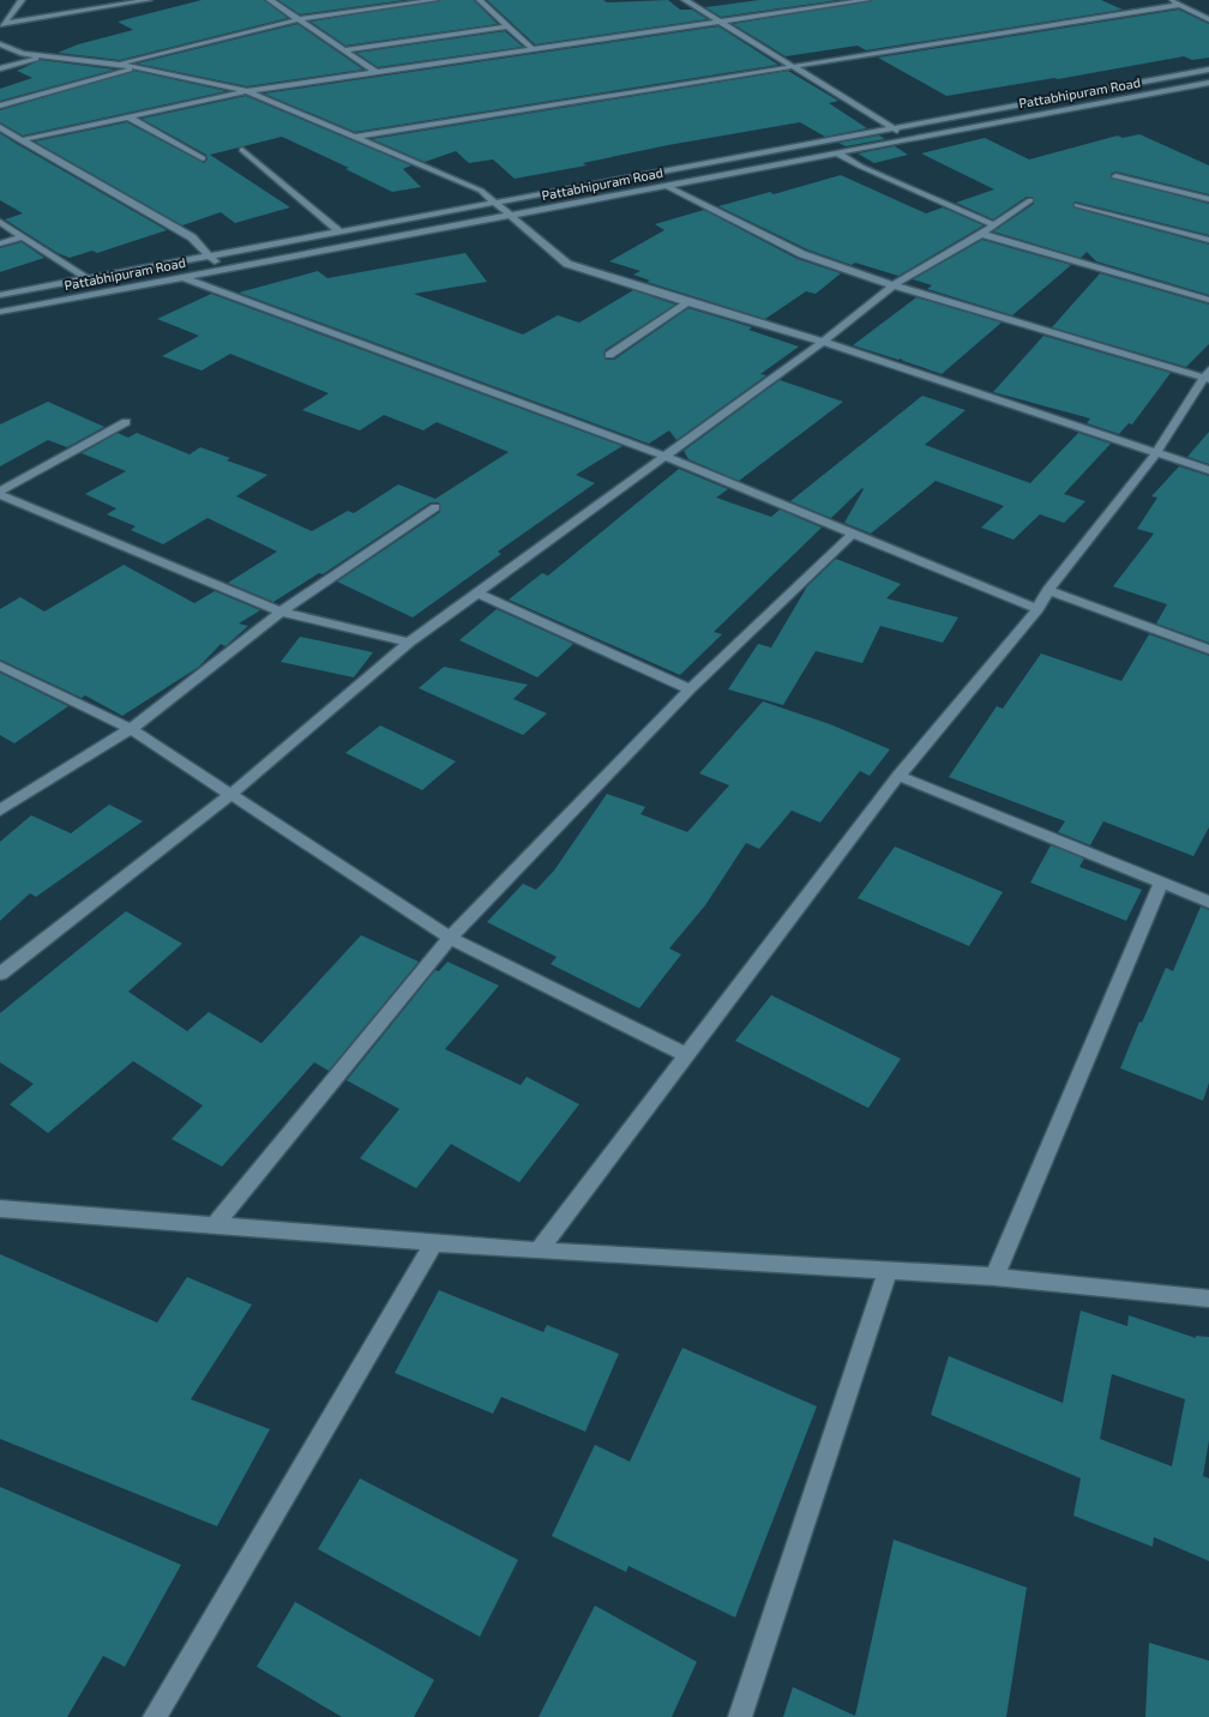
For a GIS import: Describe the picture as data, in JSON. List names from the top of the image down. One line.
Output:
{"streets":{"street":["Pattabhipuram Road"]}}
